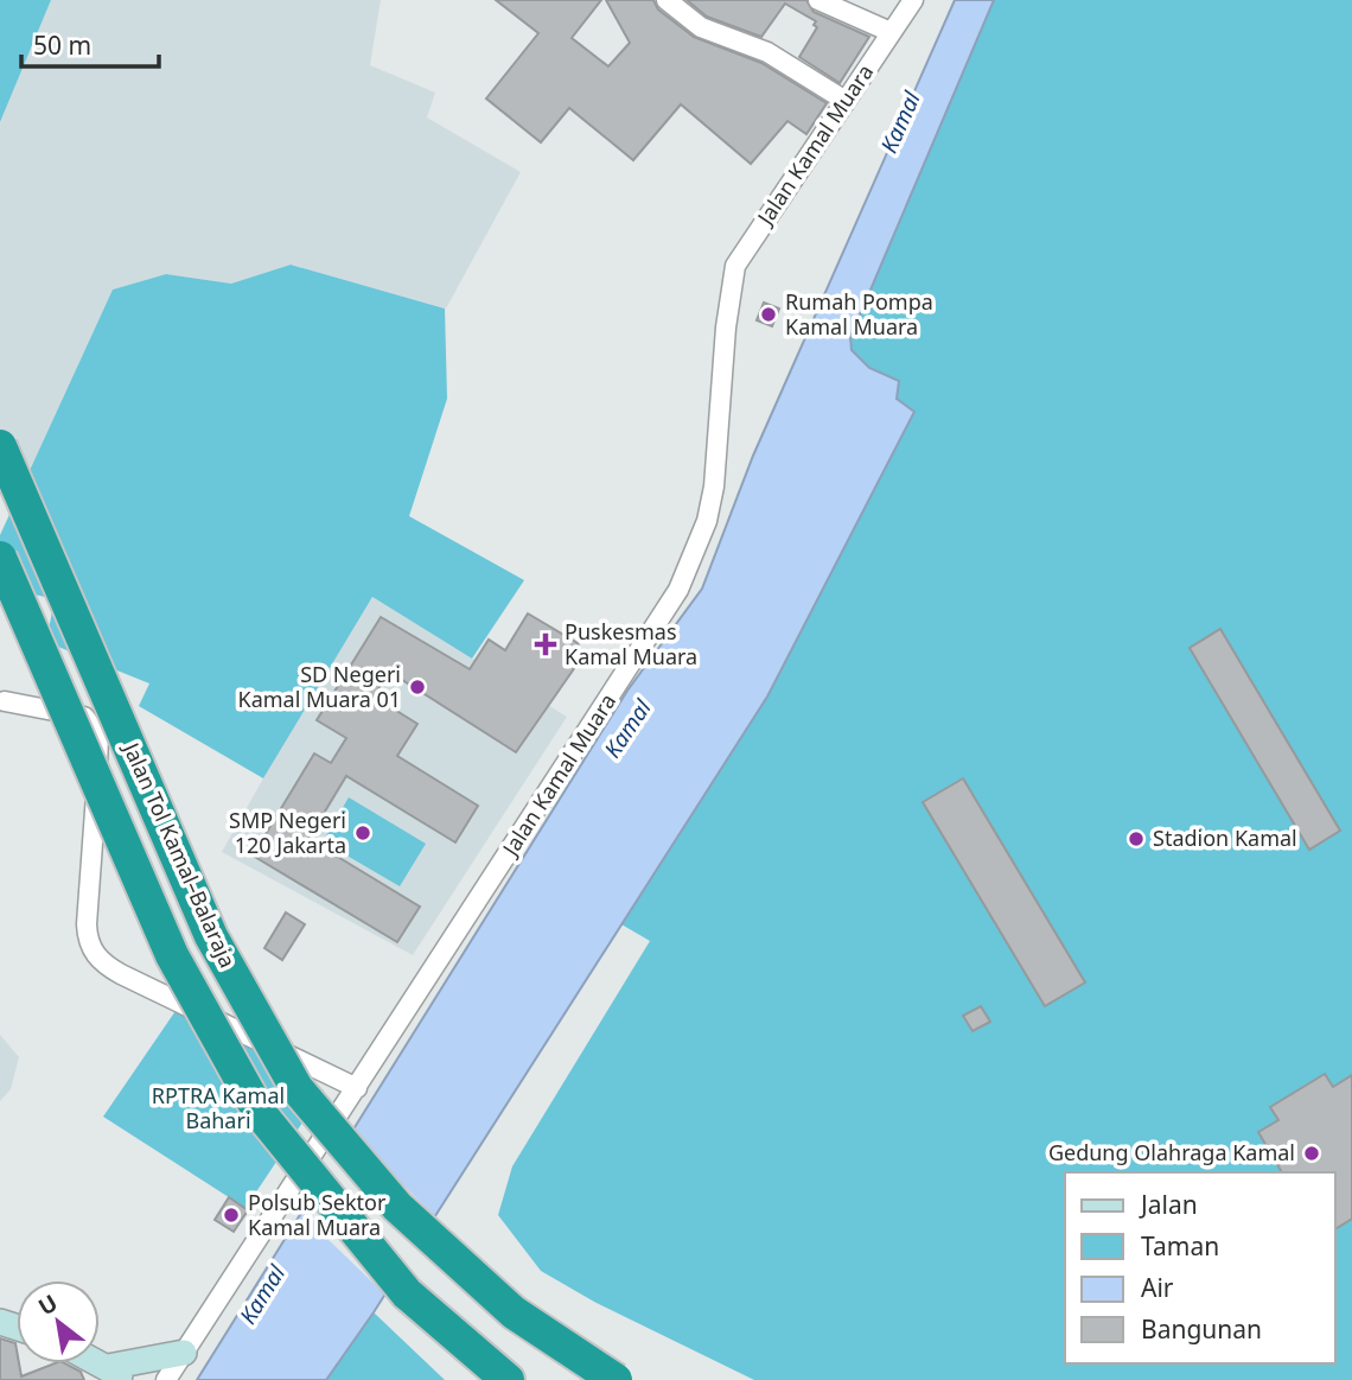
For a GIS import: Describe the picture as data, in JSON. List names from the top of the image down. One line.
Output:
{"streets":{"highway":["Jalan Tol Kamal–Balaraja"],"street":["Jalan Kamal Muara"]},"water":["Kamal"],"parks":["RPTRA Kamal Bahari"],"places":{"other":["Rumah Pompa Kamal Muara","SD Negeri Kamal Muara 01","SMP Negeri 120 Jakarta","Stadion Kamal","Gedung Olahraga Kamal","Polsub Sektor Kamal Muara"],"health":["Puskesmas Kamal Muara"]},"legend":["Jalan","Taman","Air","Bangunan"],"scale_bar":"50 m","north":"top left"}
